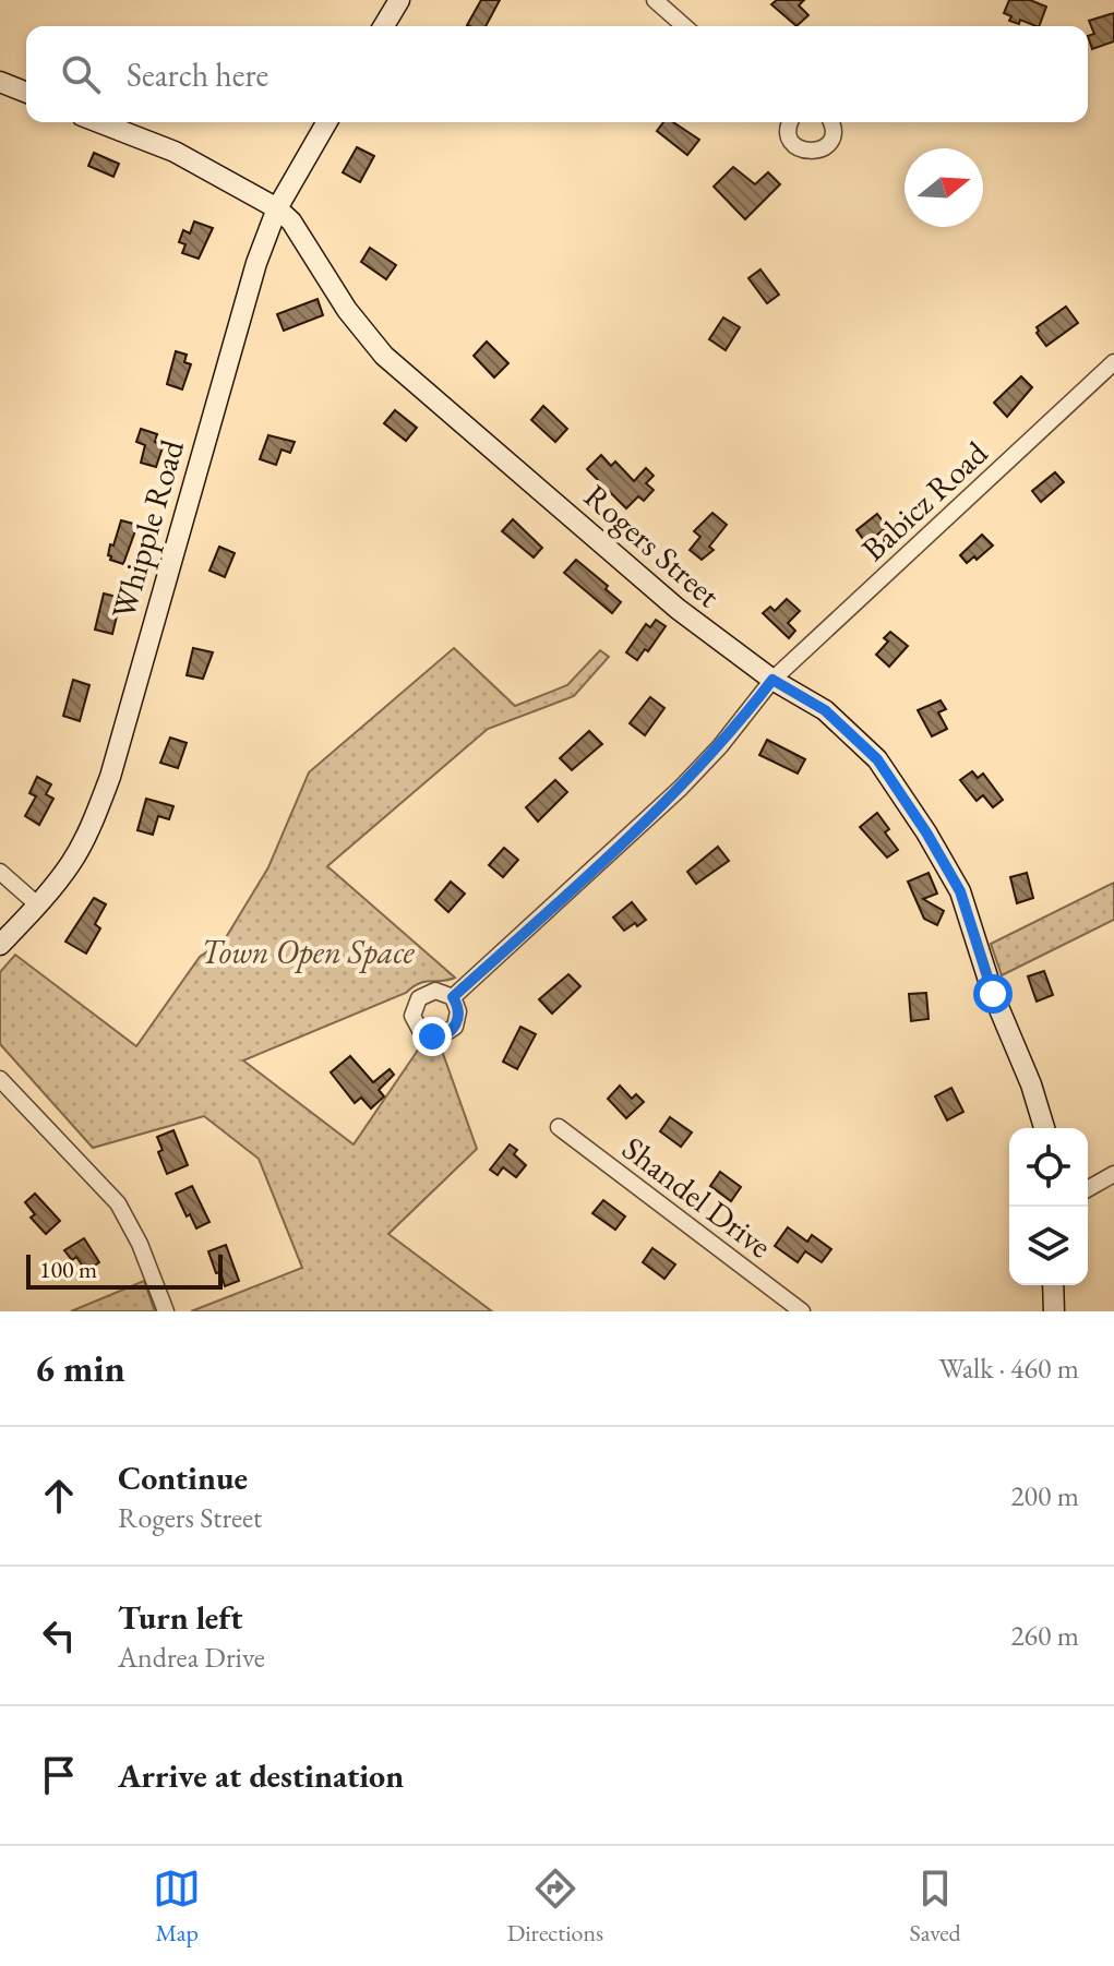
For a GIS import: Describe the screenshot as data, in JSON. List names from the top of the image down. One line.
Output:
{"streets":{"street":["Babicz Road","Whipple Road","Rogers Street","Shandel Drive"]},"crossings":[["Babicz Road","Rogers Street"],["Whipple Road","Rogers Street"]],"parks":["Town Open Space"],"scale_bar":"100 m","north":"right","page":{"search":"Search here","scale":"100 m","heading":["6 min","Walk · 460 m"],"list":[["Continue","Rogers Street","200 m"],["Turn left","Andrea Drive","260 m"],"Arrive at destination"],"nav":["Map","Directions","Saved"]}}
